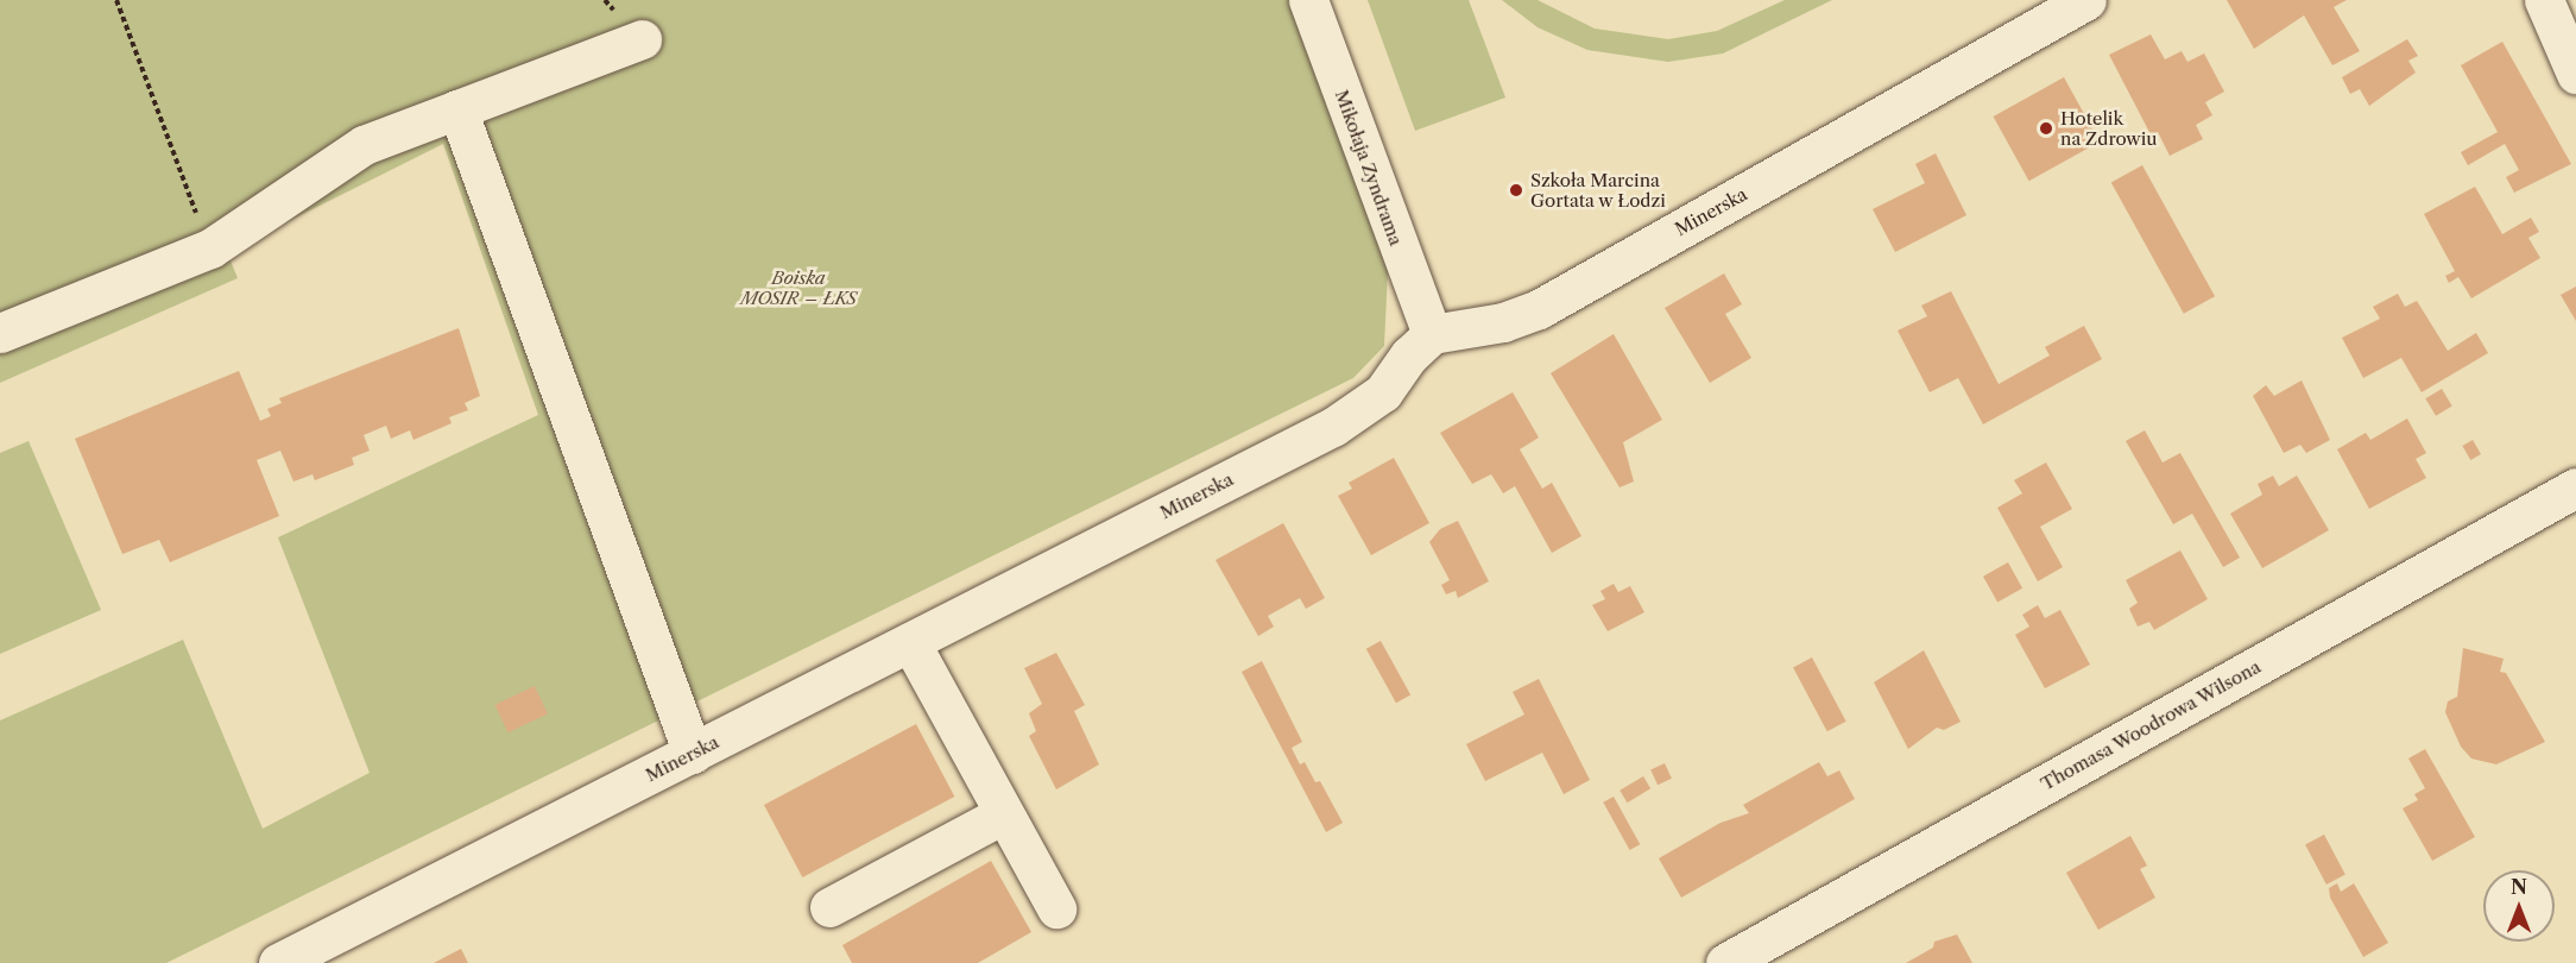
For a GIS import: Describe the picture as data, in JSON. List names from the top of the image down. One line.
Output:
{"streets":{"street":["Mikołaja Zyndrama","Minerska","Thomasa Woodrowa Wilsona"]},"crossings":[["Mikołaja Zyndrama","Minerska"]],"parks":["Boiska MOSIR – ŁKS"],"places":["Hotelik na Zdrowiu","Szkoła Marcina Gortata w Łodzi"],"north":"top"}
